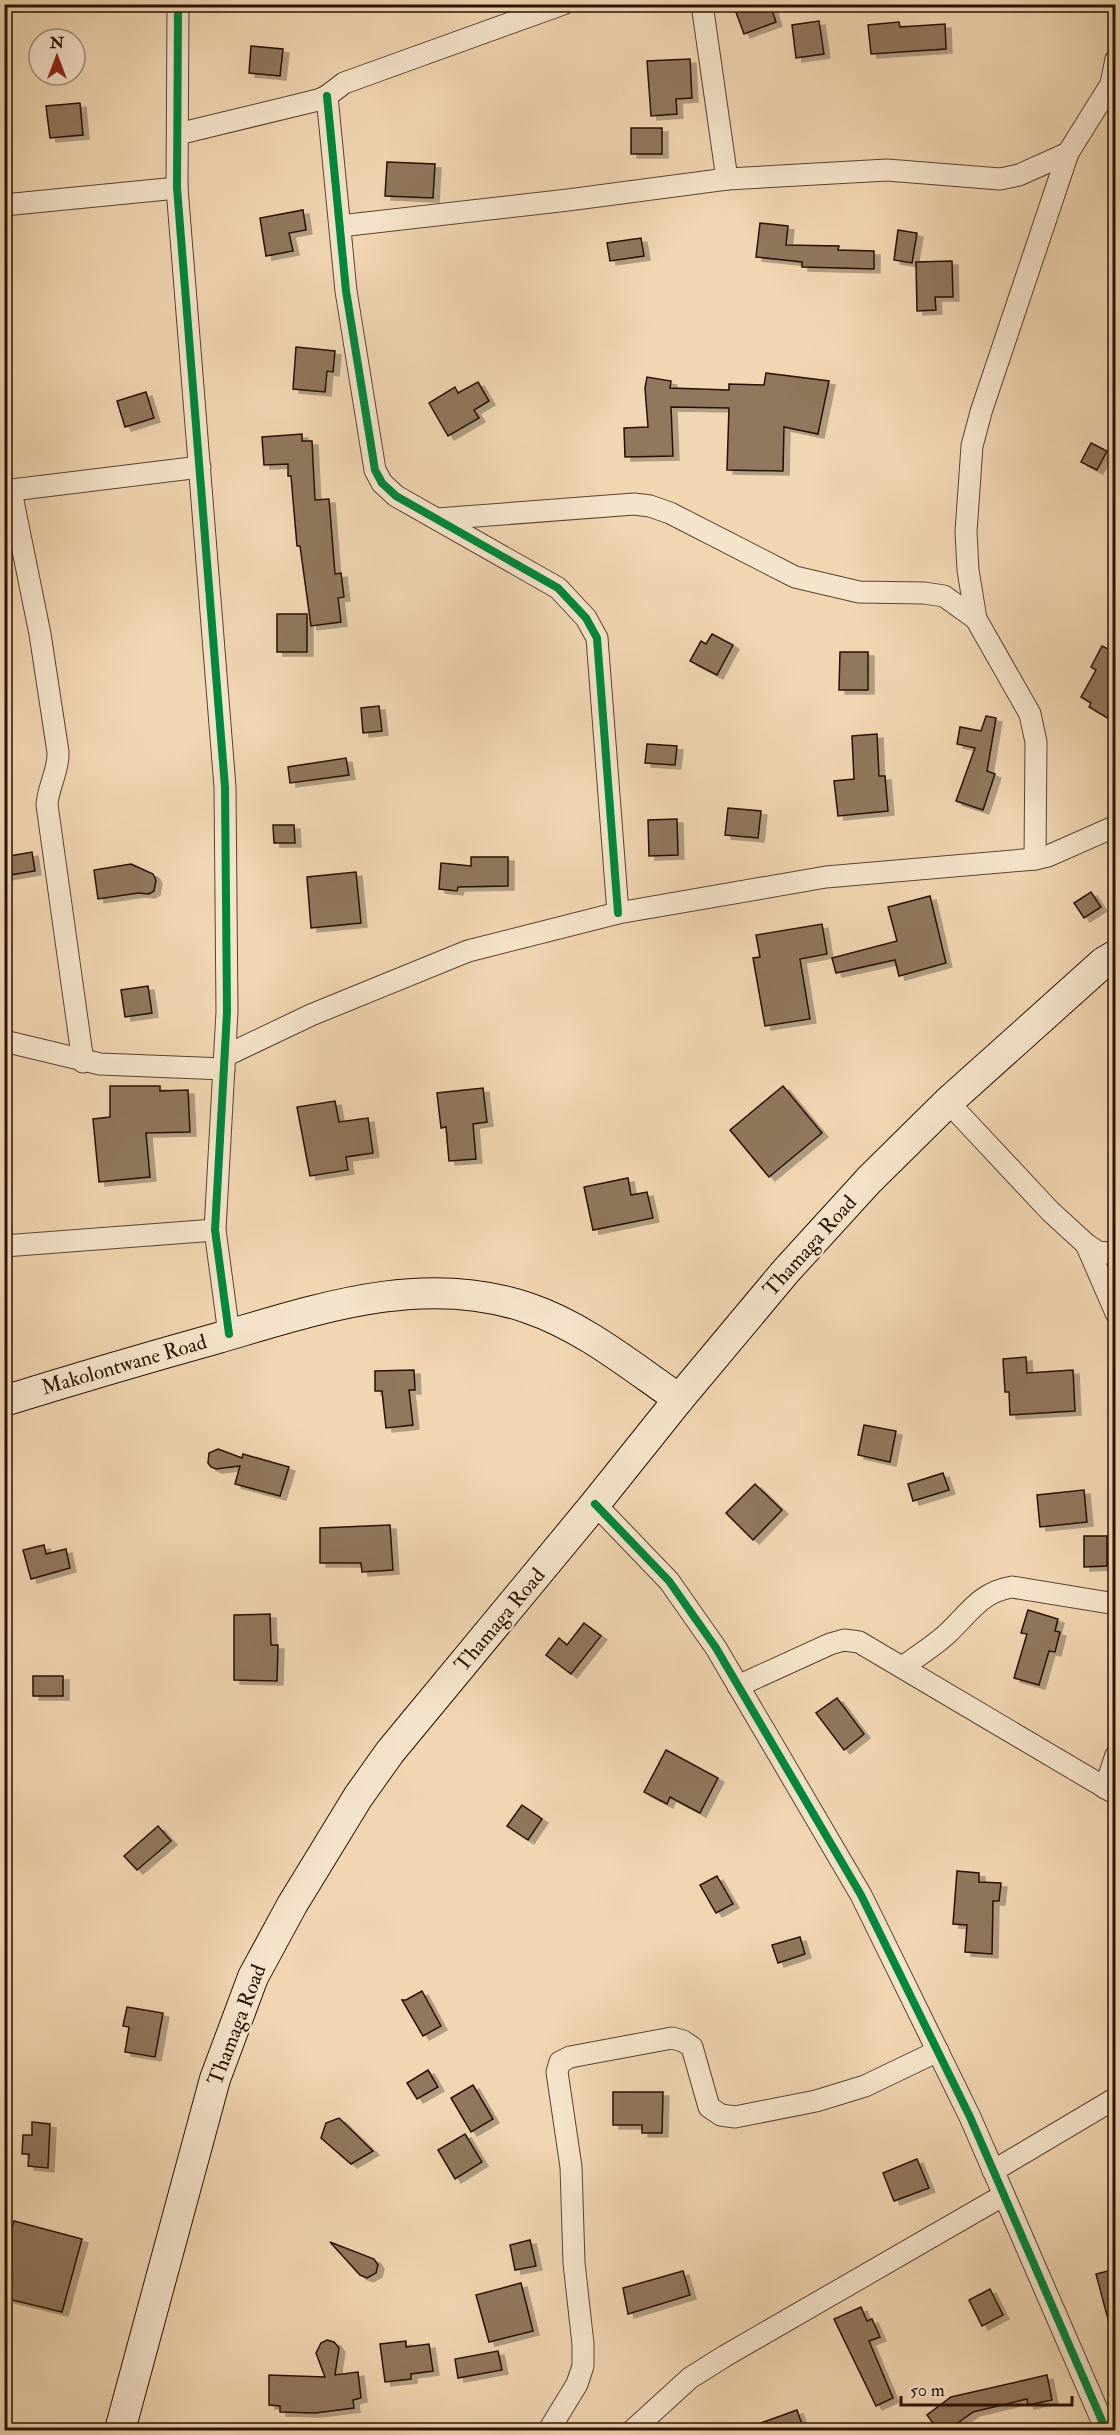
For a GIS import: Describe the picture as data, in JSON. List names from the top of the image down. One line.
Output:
{"streets":{"main road":["Thamaga Road","Makolontwane Road"]},"crossings":[["Thamaga Road","Makolontwane Road"]],"scale_bar":"50 m","north":"top"}
